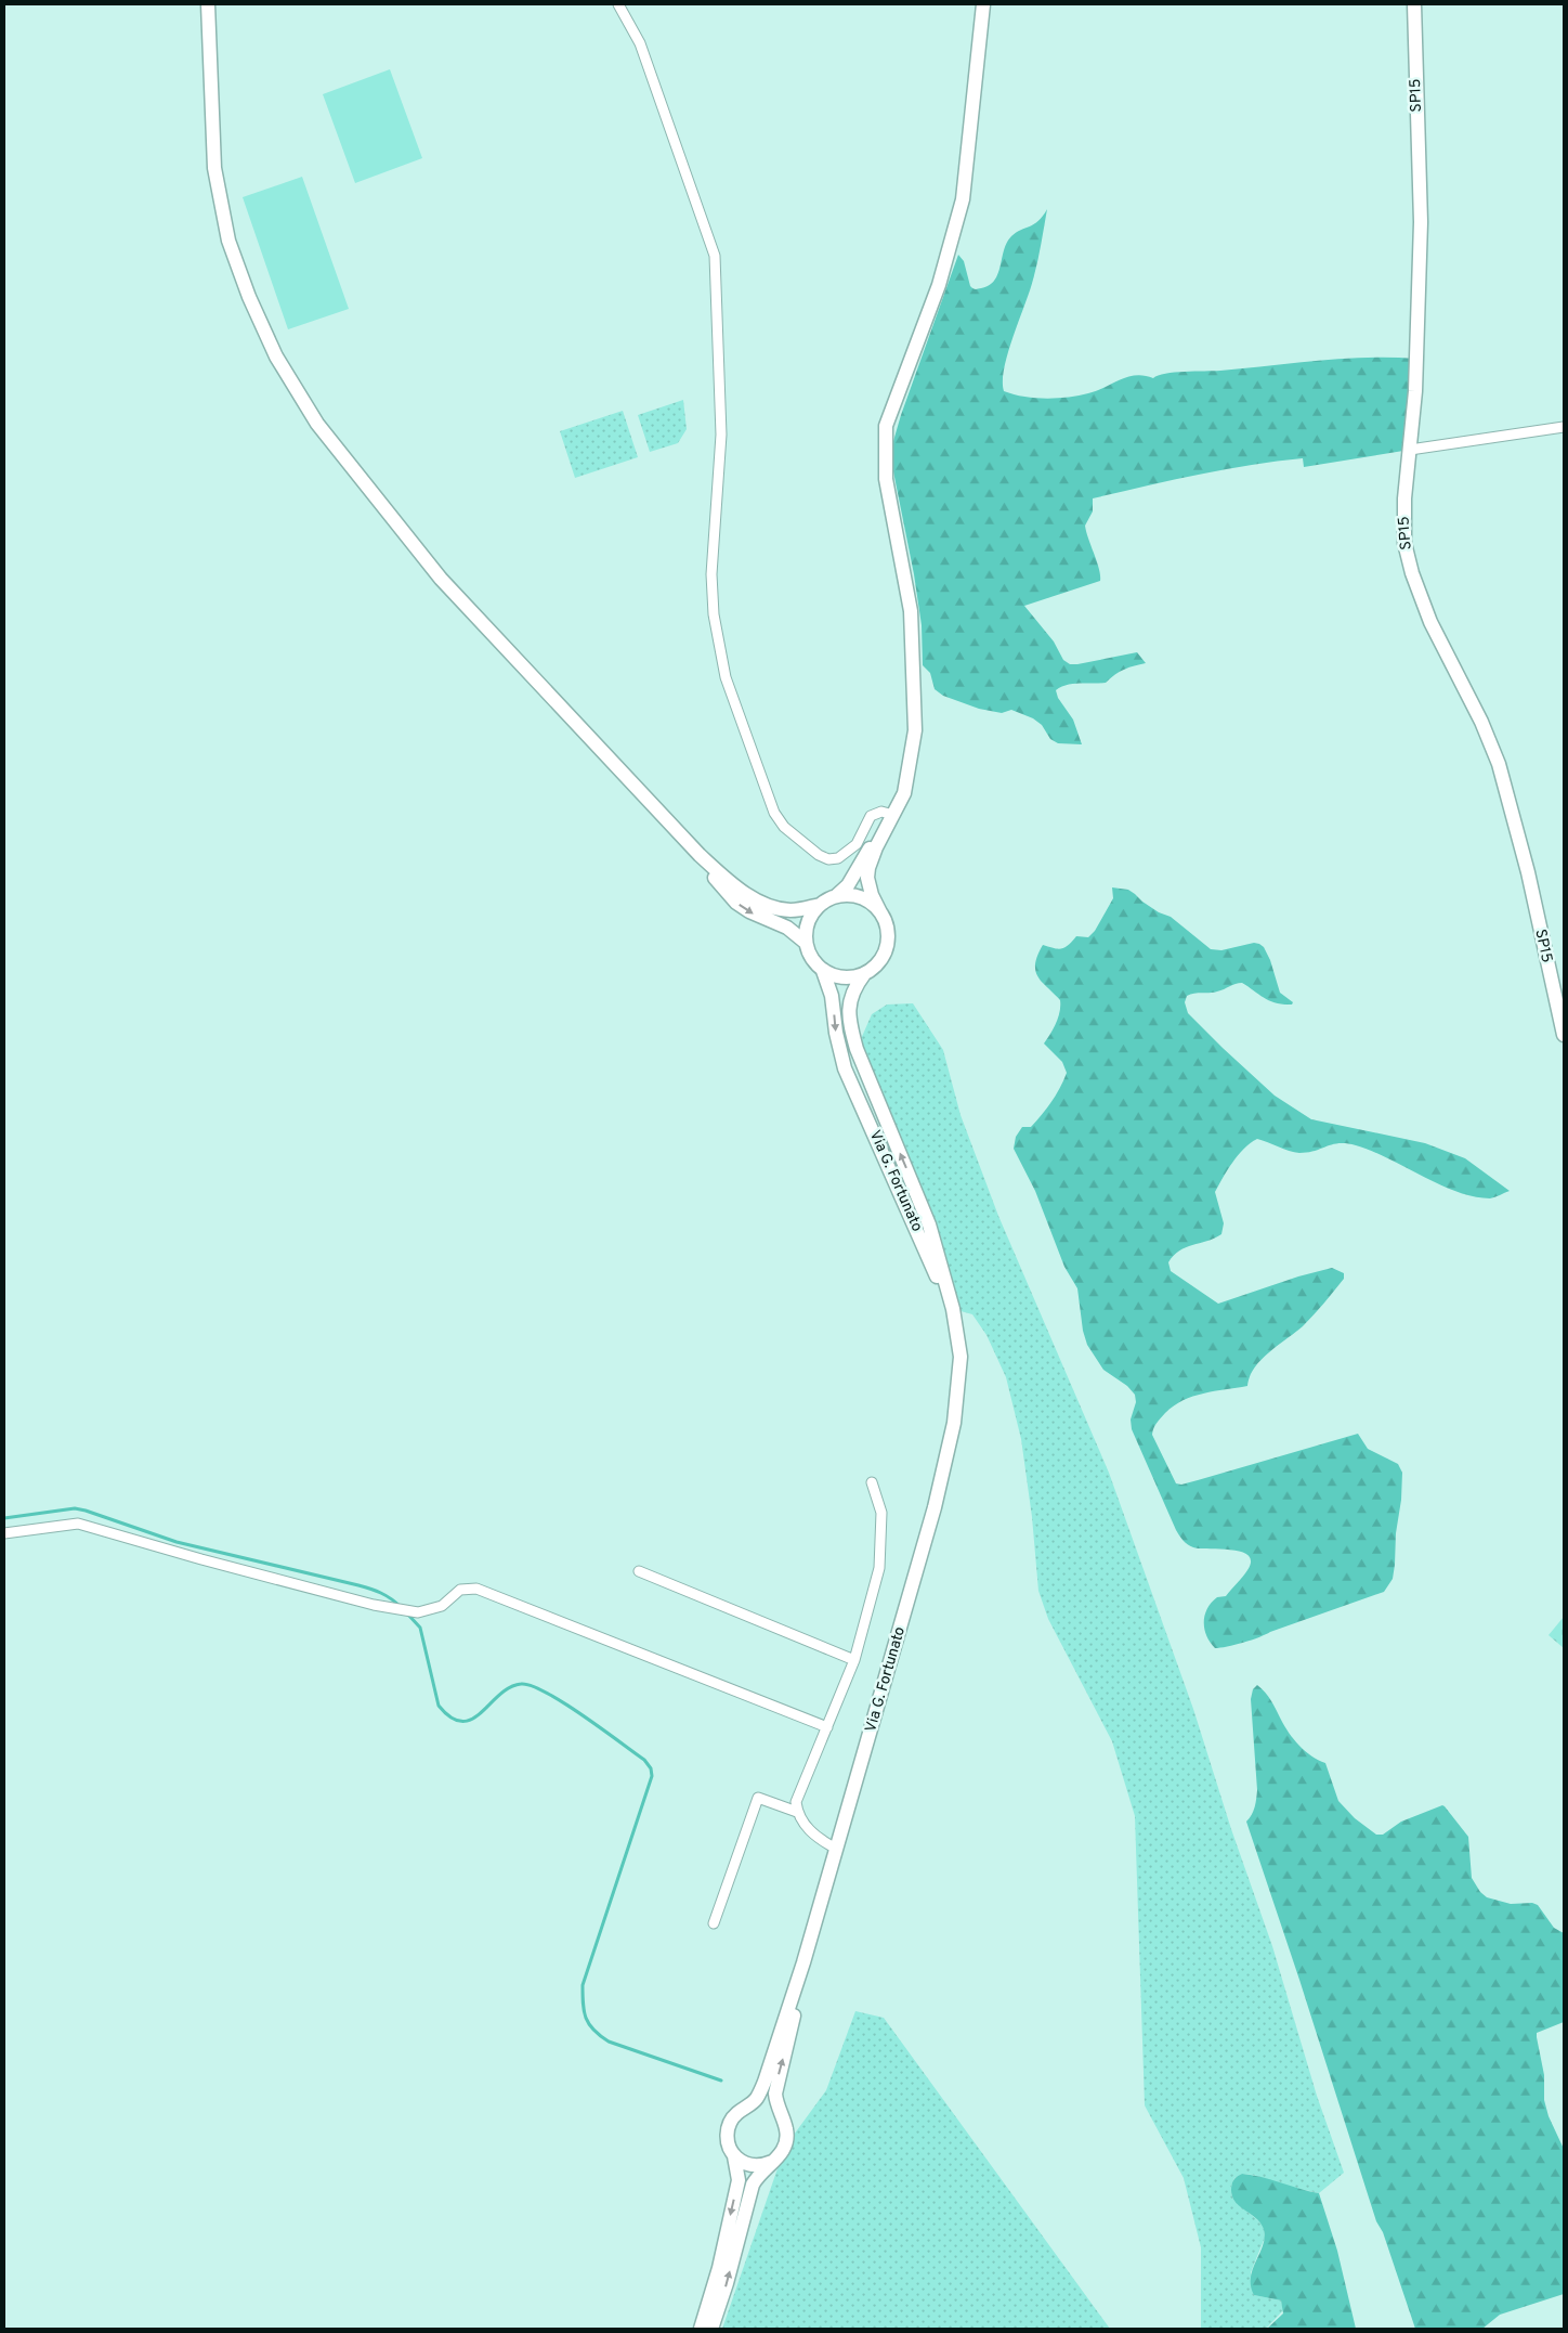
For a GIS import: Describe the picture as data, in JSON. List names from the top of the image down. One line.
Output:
{"streets":{"main road":["SP15","Via G. Fortunato"]}}
